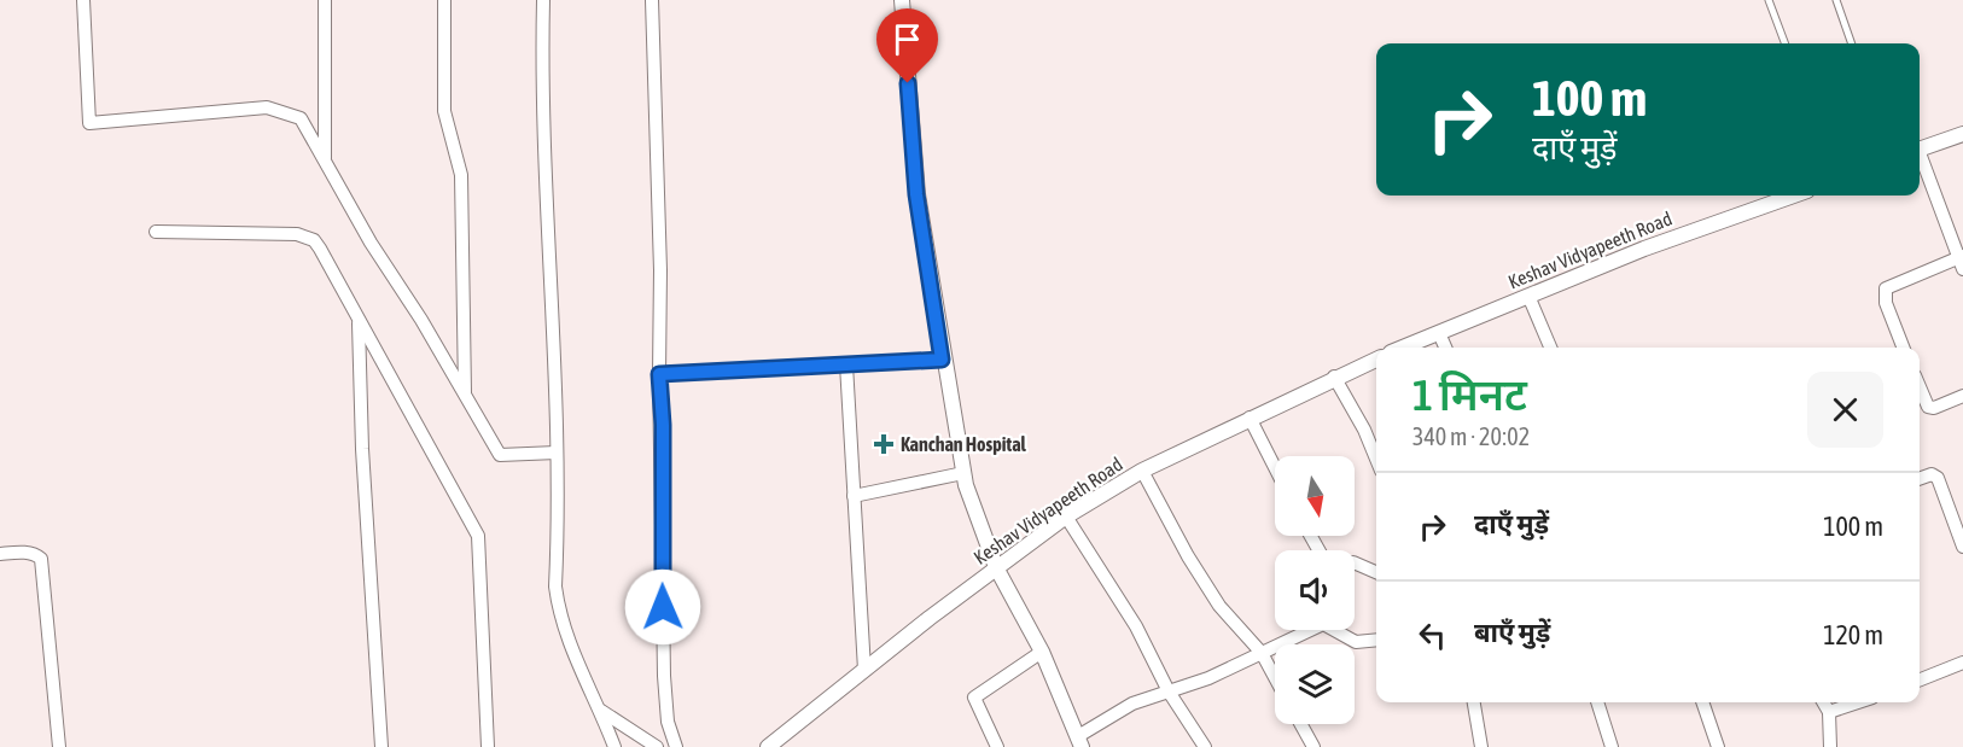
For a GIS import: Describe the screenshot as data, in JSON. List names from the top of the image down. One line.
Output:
{"streets":{"street":["Keshav Vidyapeeth Road"]},"places":{"health":["Kanchan Hospital"]},"north":"bottom","page":{"turn":["100 m","दाएँ मुड़ें"],"heading":["1 मिनट","340 m · 20:02"],"list":[{"name":"दाएँ मुड़ें","value":"100 m"},{"name":"बाएँ मुड़ें","value":"120 m"}]}}
